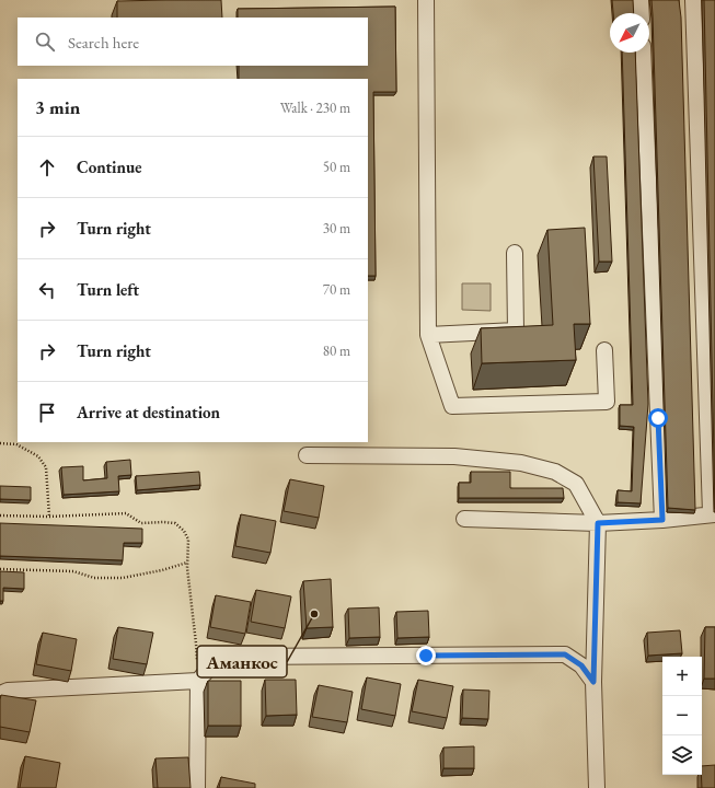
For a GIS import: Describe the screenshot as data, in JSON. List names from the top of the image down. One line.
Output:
{"places":["Аманкос"],"north":"bottom left","page":{"search":"Search here","heading":["3 min","Walk · 230 m"],"list":[["Continue","50 m"],["Turn right","30 m"],["Turn left","70 m"],["Turn right","80 m"],"Arrive at destination"],"map_buttons":["+","−"]}}
